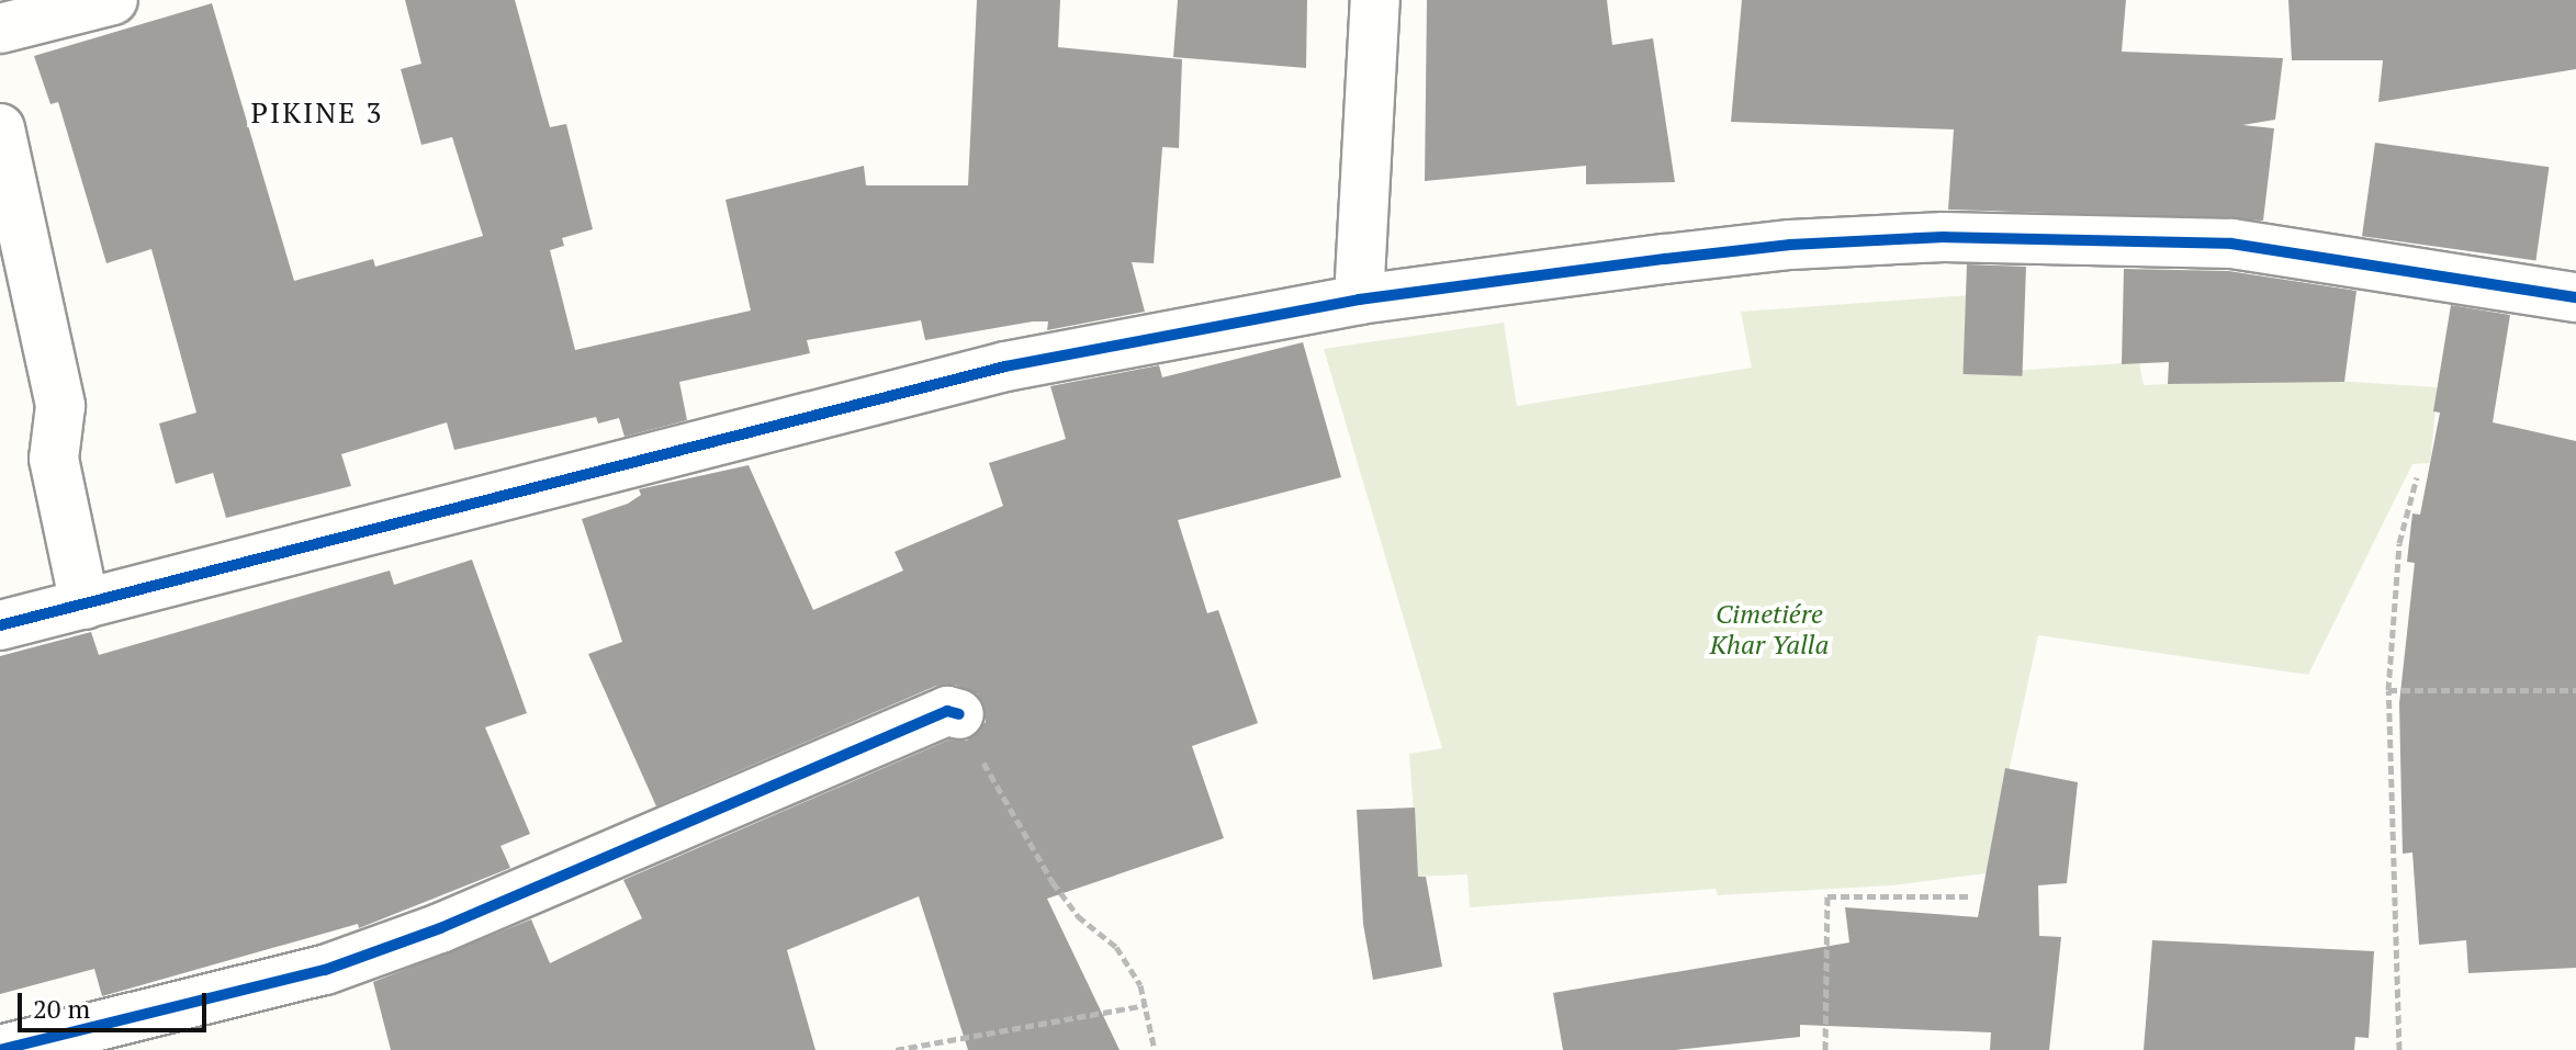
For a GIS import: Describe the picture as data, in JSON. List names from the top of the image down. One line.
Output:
{"districts":["PIKINE 3"],"parks":["Cimetiére Khar Yalla"],"scale_bar":"20 m"}
